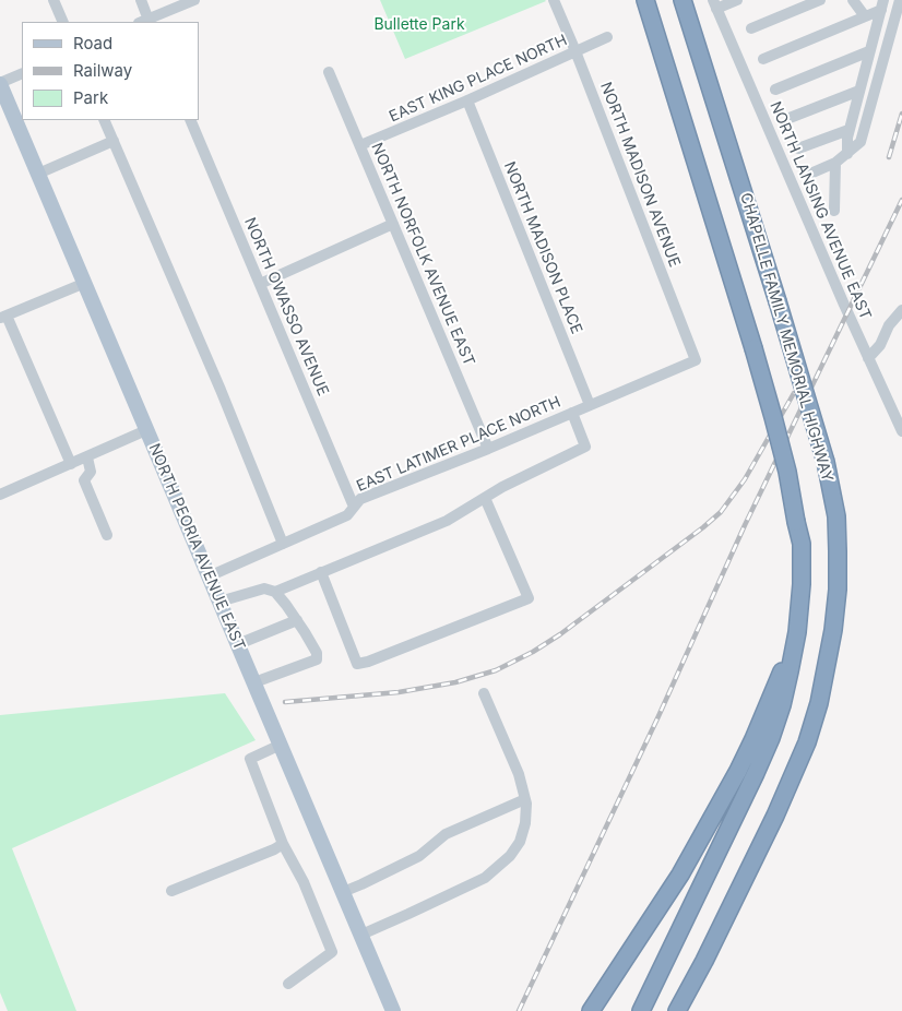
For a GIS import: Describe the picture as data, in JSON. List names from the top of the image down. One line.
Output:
{"streets":{"highway":["CHAPELLE FAMILY MEMORIAL HIGHWAY"],"main road":["NORTH PEORIA AVENUE EAST"],"street":["EAST KING PLACE NORTH","NORTH MADISON AVENUE","NORTH LANSING AVENUE EAST","NORTH MADISON PLACE","NORTH NORFOLK AVENUE EAST","NORTH OWASSO AVENUE","EAST LATIMER PLACE NORTH"]},"crossings":[["EAST KING PLACE NORTH","NORTH MADISON AVENUE"],["EAST KING PLACE NORTH","NORTH MADISON PLACE"],["EAST KING PLACE NORTH","NORTH NORFOLK AVENUE EAST"],["NORTH MADISON AVENUE","EAST LATIMER PLACE NORTH"],["NORTH MADISON PLACE","EAST LATIMER PLACE NORTH"],["NORTH NORFOLK AVENUE EAST","EAST LATIMER PLACE NORTH"],["NORTH OWASSO AVENUE","EAST LATIMER PLACE NORTH"],["EAST LATIMER PLACE NORTH","NORTH PEORIA AVENUE EAST"]],"parks":["Bullette Park"],"legend":["Road","Railway","Park"]}
